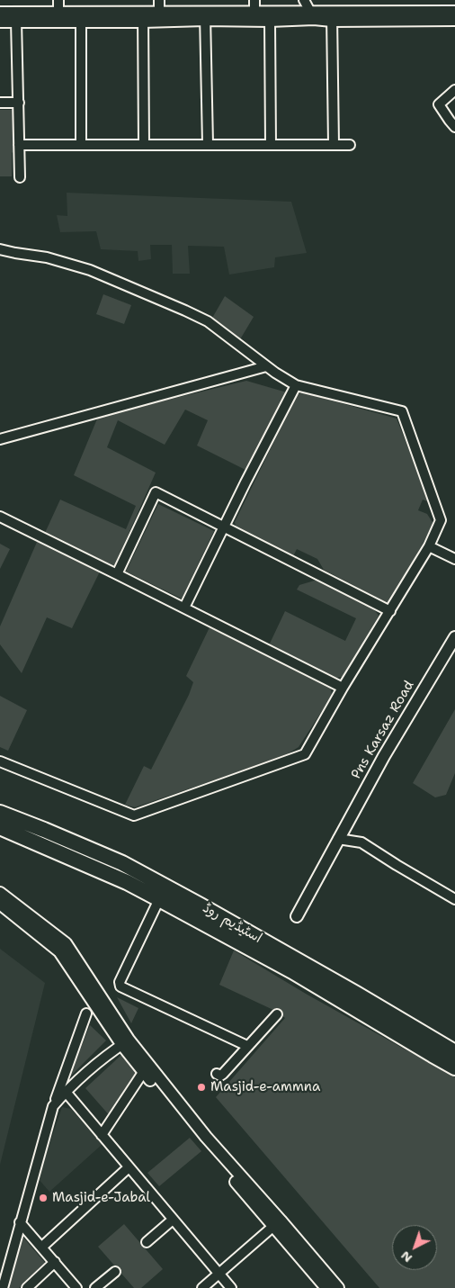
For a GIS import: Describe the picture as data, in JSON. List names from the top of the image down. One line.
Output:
{"streets":{"main road":["اسٹیڈیم روڈ"],"street":["Pns Karsaz Road"]},"places":["Masjid-e-ammna","Masjid-e-Jabal"],"north":"bottom left"}
